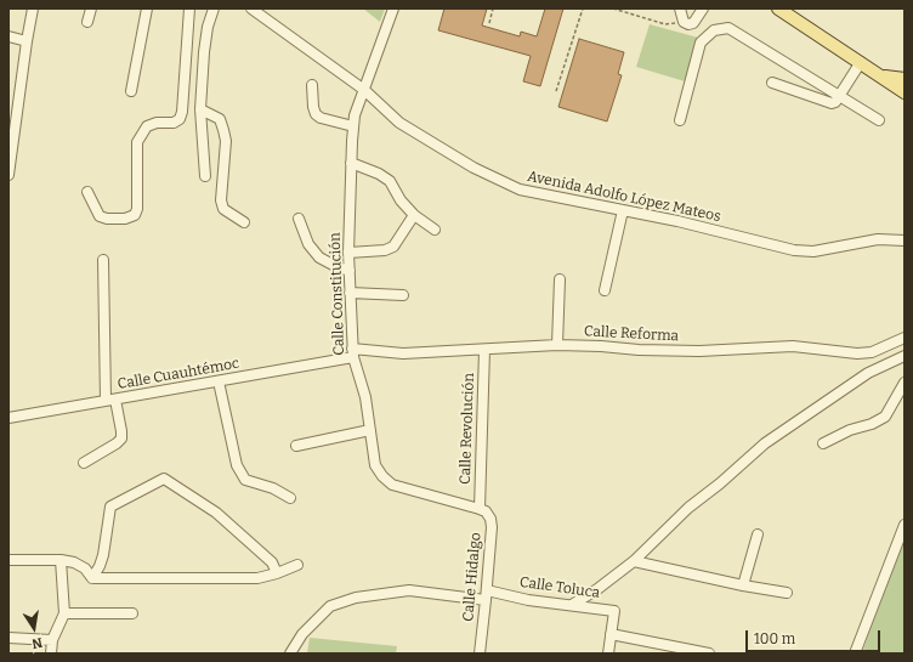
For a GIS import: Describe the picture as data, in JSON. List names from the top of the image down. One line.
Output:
{"streets":{"street":["Avenida Adolfo López Mateos","Calle Constitución","Calle Reforma","Calle Cuauhtémoc","Calle Revolución","Calle Hidalgo","Calle Toluca"]},"crossings":[["Avenida Adolfo López Mateos","Calle Constitución"],["Calle Constitución","Calle Reforma"],["Calle Constitución","Calle Cuauhtémoc"],["Calle Constitución","Calle Revolución"],["Calle Constitución","Calle Hidalgo"],["Calle Reforma","Calle Cuauhtémoc"],["Calle Reforma","Calle Revolución"],["Calle Revolución","Calle Hidalgo"],["Calle Hidalgo","Calle Toluca"]],"scale_bar":"100 m","north":"bottom"}
